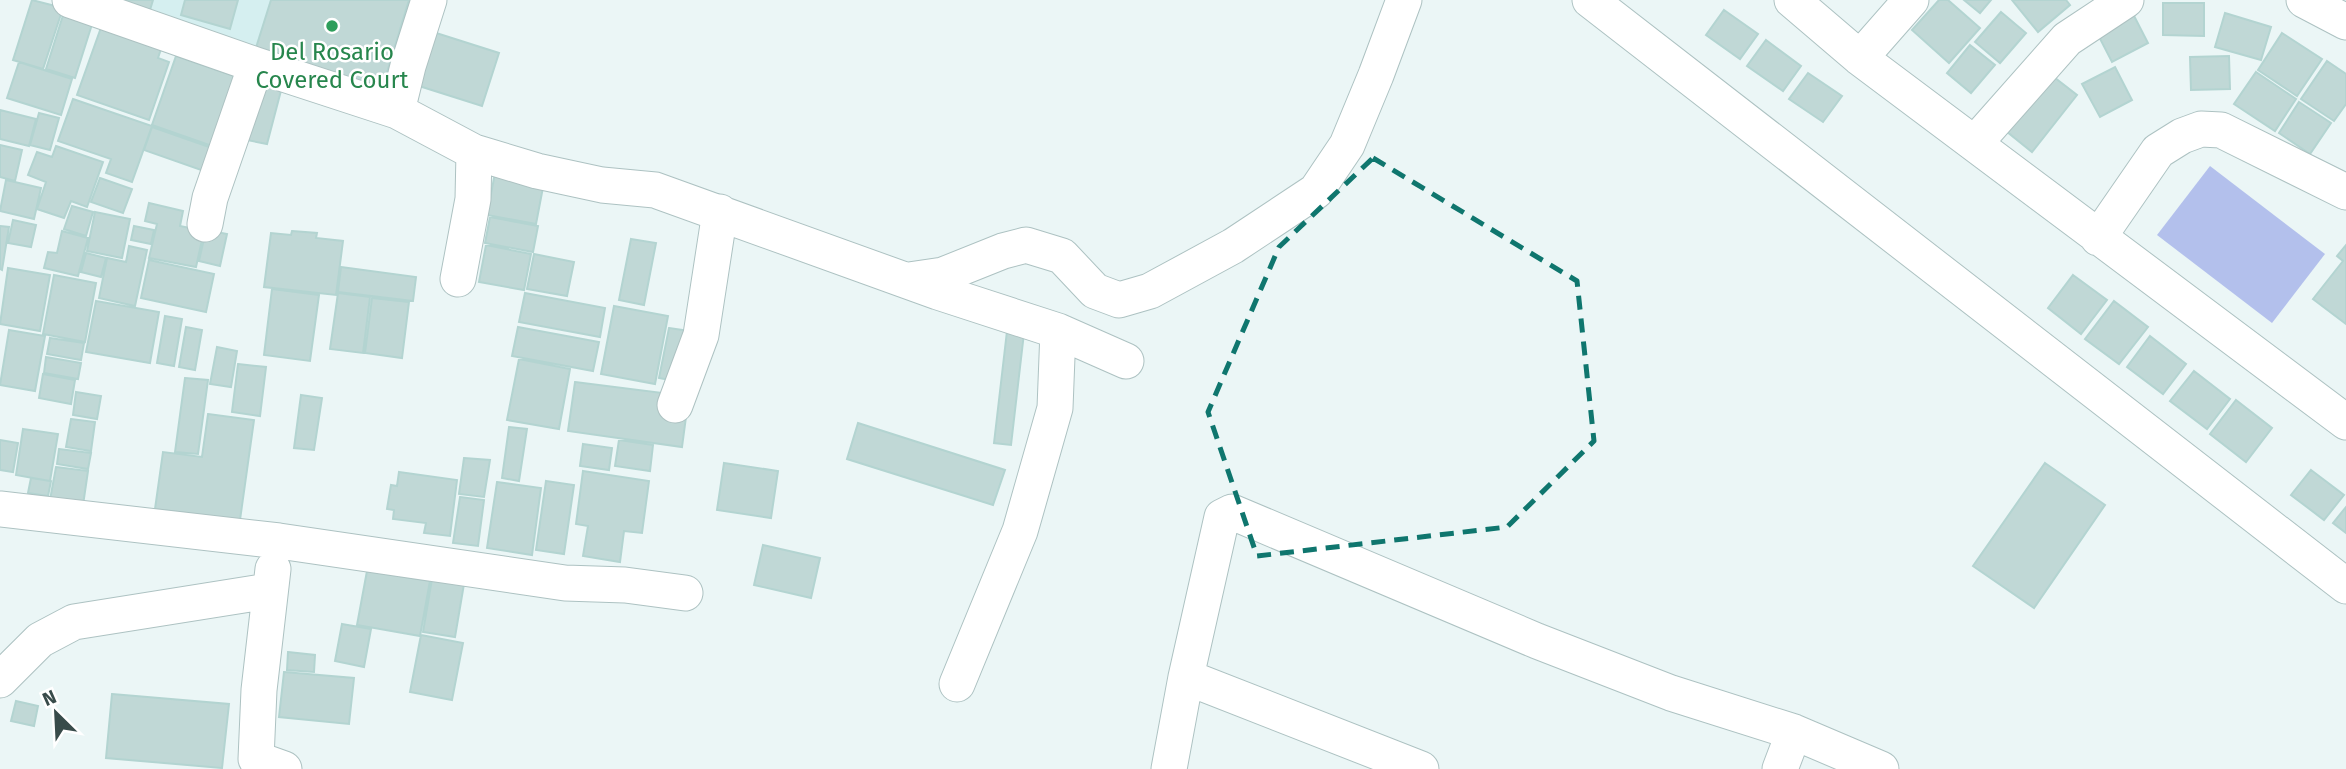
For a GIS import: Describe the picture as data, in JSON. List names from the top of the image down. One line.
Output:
{"places":["Del Rosario Covered Court"],"north":"top left"}
